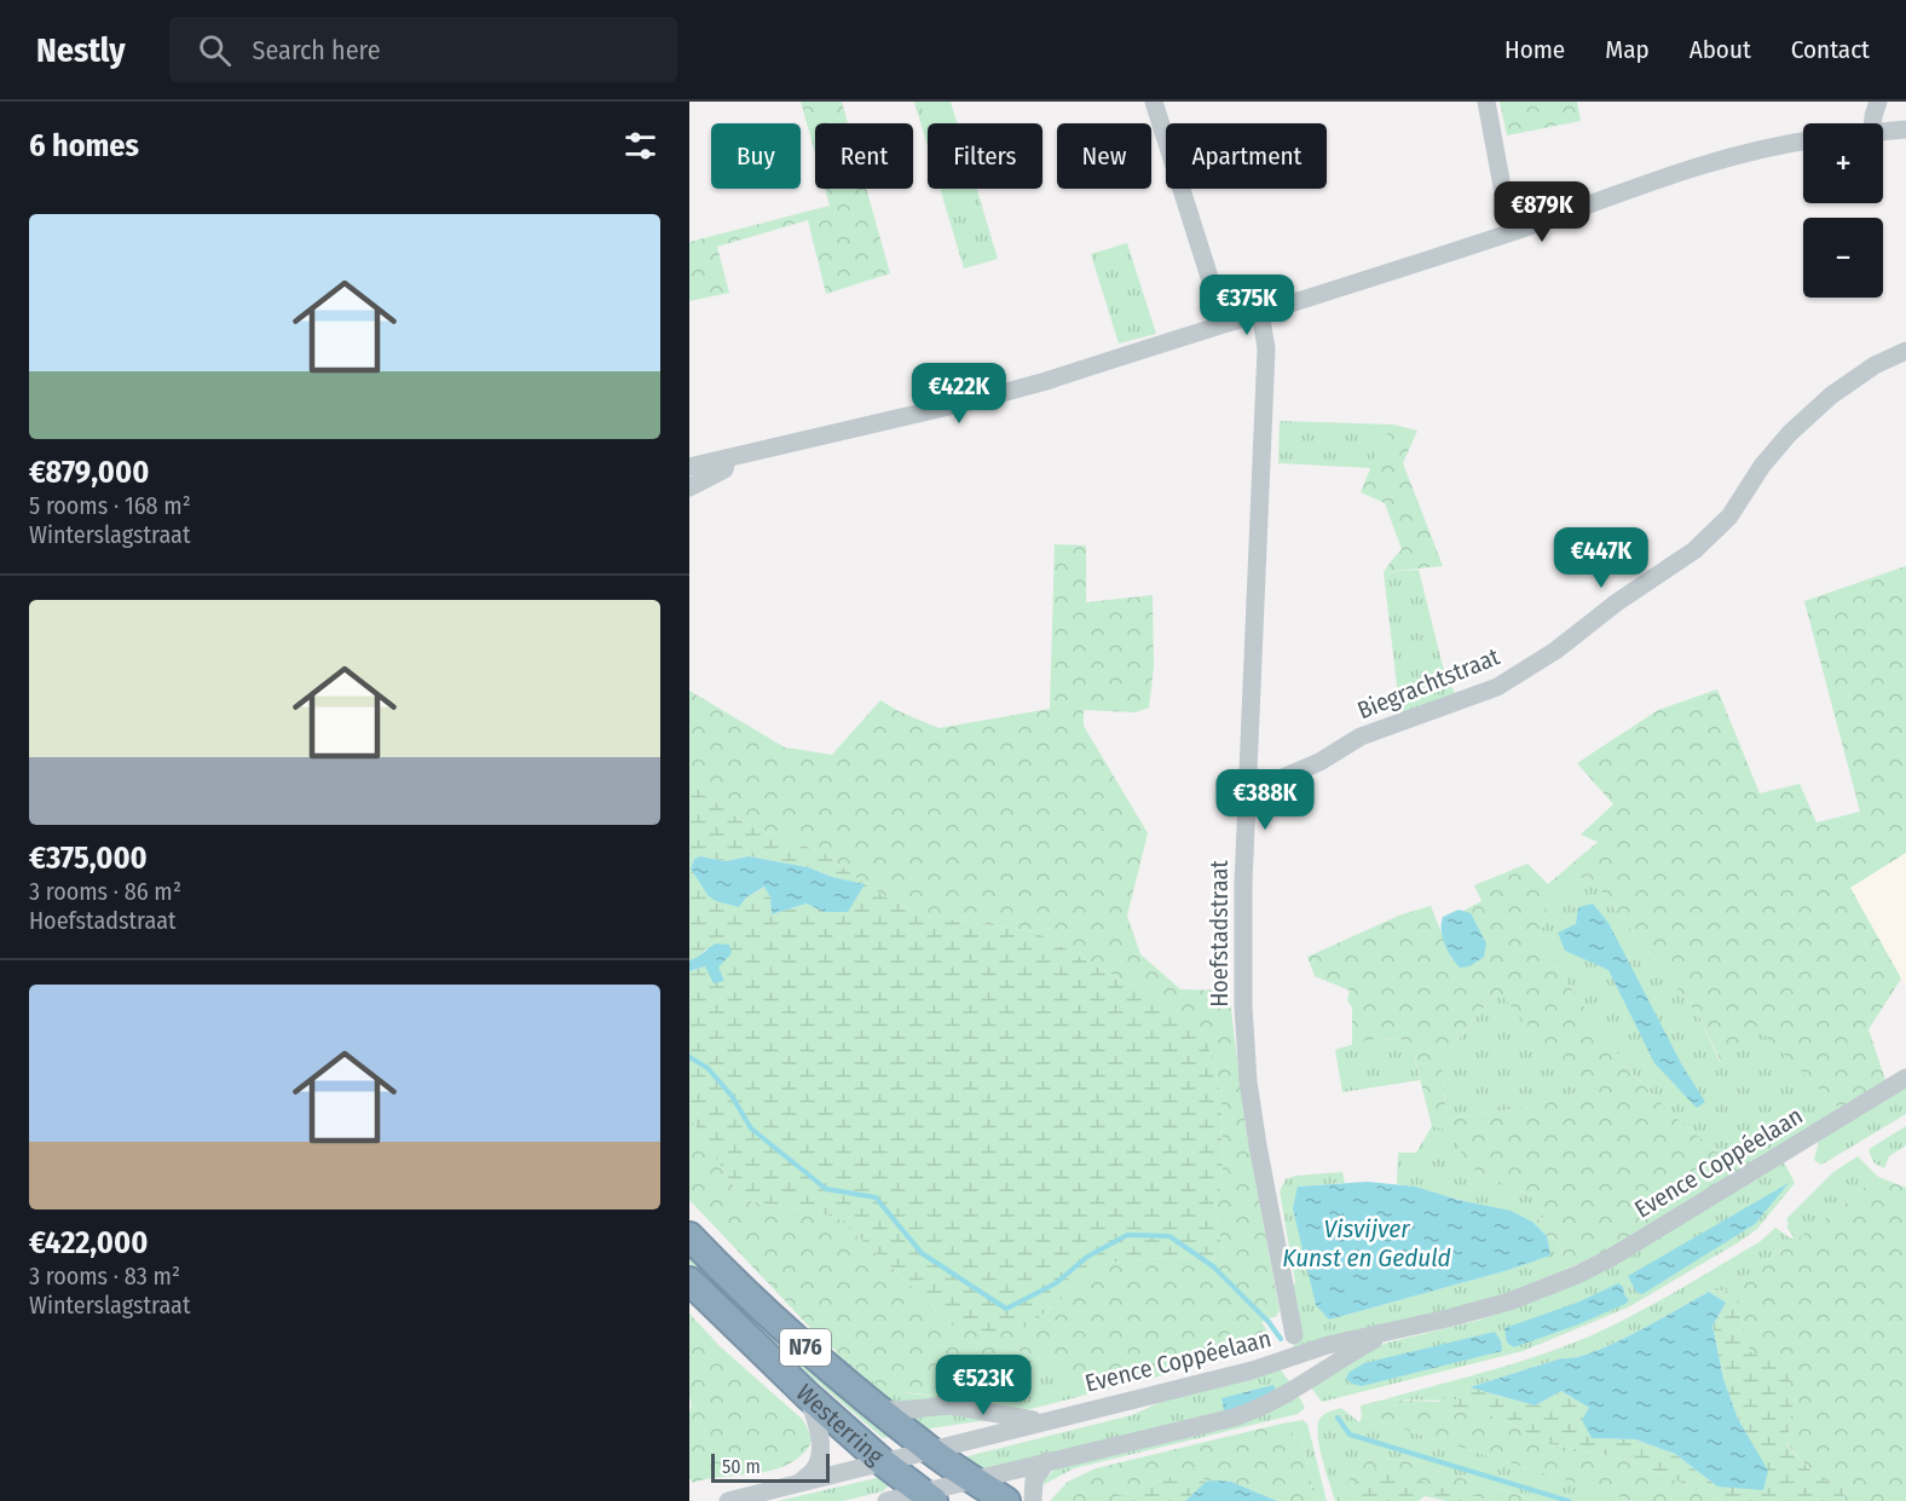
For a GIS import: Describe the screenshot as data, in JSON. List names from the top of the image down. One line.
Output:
{"streets":{"highway":["N76","Westerring"],"street":["Biegrachtstraat","Hoefstadstraat","Evence Coppéelaan"]},"crossings":[["Biegrachtstraat","Hoefstadstraat"],["Evence Coppéelaan","Westerring"]],"water":["Visvijver Kunst en Geduld"],"scale_bar":"50 m","page":{"header":"Nestly","search":"Search here","nav":["Home","Map","About","Contact"],"heading":"6 homes","map_buttons":["+","−"],"chip":["Buy","Rent","Filters","New","Apartment"],"price":["€879K","€375K","€422K","€447K","€388K","€523K"],"list":[{"name":"€879,000","note":"5 rooms · 168 m² · Winterslagstraat"},{"name":"€375,000","note":"3 rooms · 86 m² · Hoefstadstraat"},{"name":"€422,000","note":"3 rooms · 83 m² · Winterslagstraat"}],"scale":"50 m"}}
